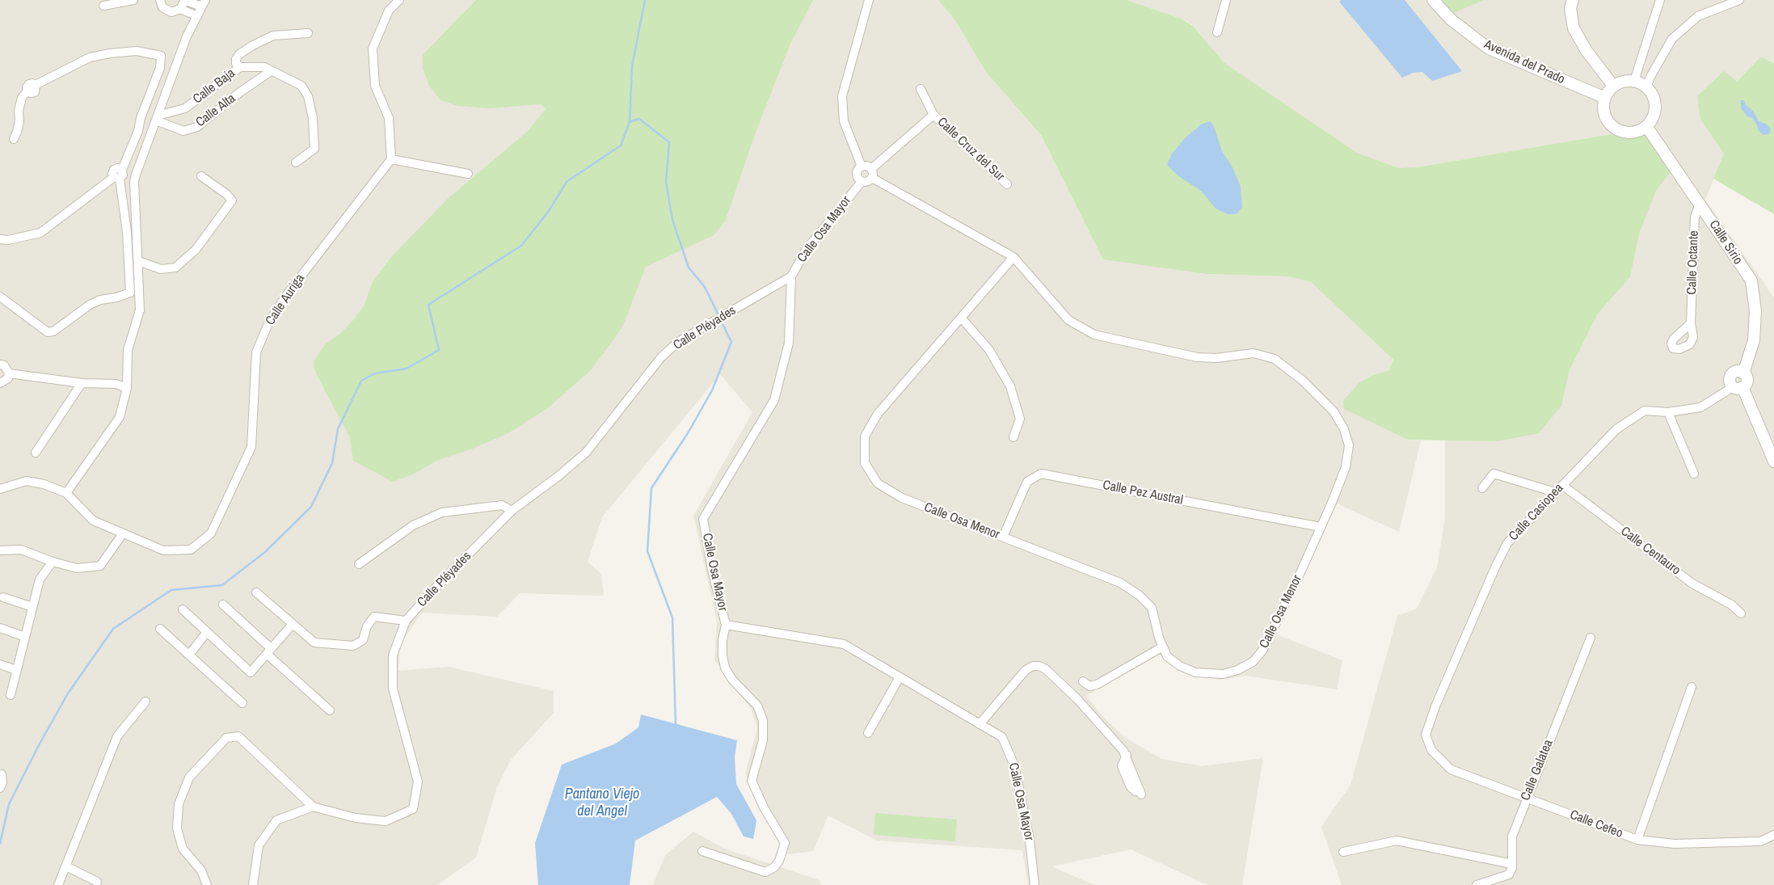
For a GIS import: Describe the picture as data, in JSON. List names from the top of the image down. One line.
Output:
{"streets":{"street":["Avenida del Prado","Calle Baja","Calle Alta","Calle Cruz del Sur","Calle Osa Mayor","Calle Sirio","Calle Octante","Calle Auriga","Calle Pléyades","Calle Pez Austral","Calle Casiopea","Calle Osa Menor","Calle Centauro","Calle Galatea","Calle Cefeo"]},"crossings":[["Avenida del Prado","Calle Sirio"],["Calle Baja","Calle Alta"],["Calle Cruz del Sur","Calle Osa Mayor"],["Calle Cruz del Sur","Calle Osa Menor"],["Calle Osa Mayor","Calle Pléyades"],["Calle Osa Mayor","Calle Osa Menor"],["Calle Sirio","Calle Octante"],["Calle Sirio","Calle Casiopea"],["Calle Pez Austral","Calle Osa Menor"],["Calle Casiopea","Calle Centauro"],["Calle Casiopea","Calle Cefeo"],["Calle Galatea","Calle Cefeo"]],"water":["Pantano Viejo del Angel"]}
